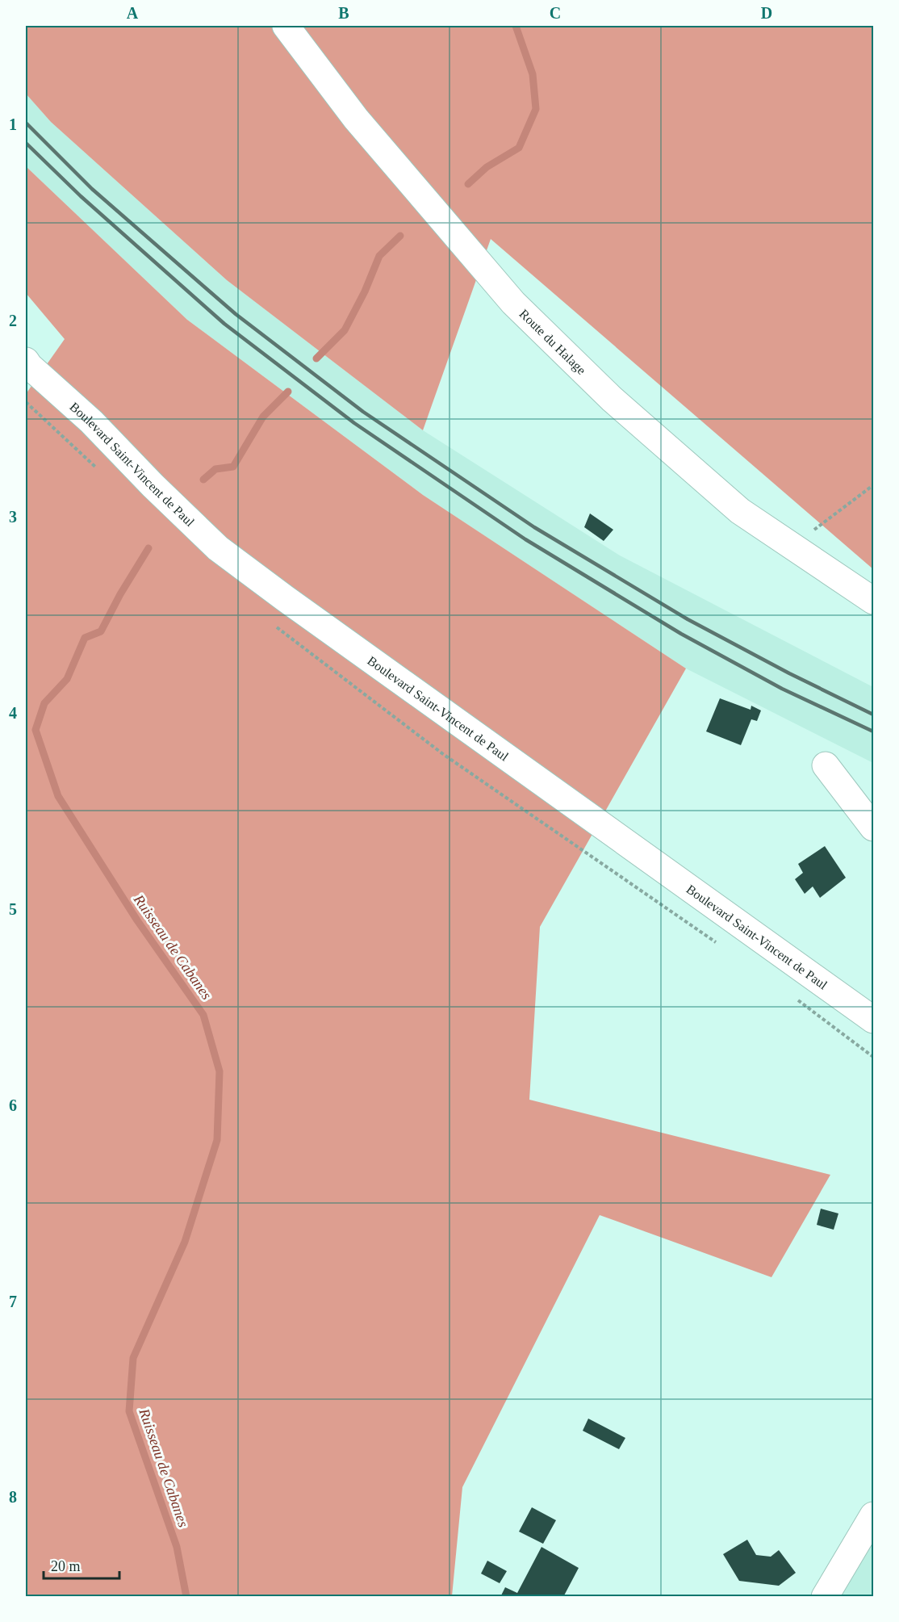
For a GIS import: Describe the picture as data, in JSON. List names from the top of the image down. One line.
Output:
{"streets":{"main road":["Route du Halage","Boulevard Saint-Vincent de Paul"]},"water":["Ruisseau de Cabanes"],"scale_bar":"20 m","grid":{"columns":["A","B","C","D"],"rows":["1","2","3","4","5","6","7","8"]}}
